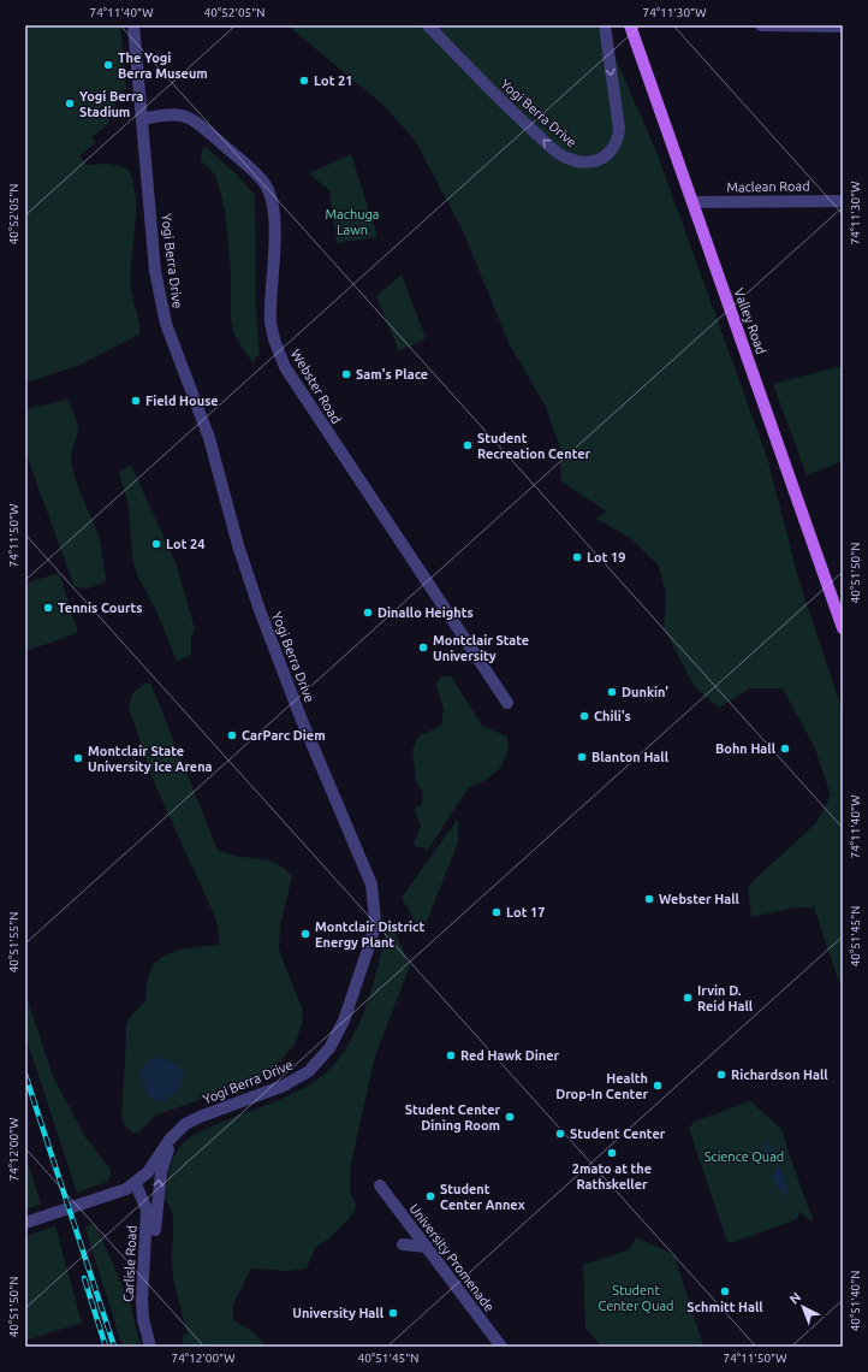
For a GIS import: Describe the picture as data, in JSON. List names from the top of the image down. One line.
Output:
{"streets":{"main road":["Valley Road"],"street":["Yogi Berra Drive","Maclean Road","Webster Road","University Promenade","Carlisle Road"]},"crossings":[["Yogi Berra Drive","Webster Road"],["Yogi Berra Drive","Carlisle Road"],["Maclean Road","Valley Road"]],"parks":["Machuga Lawn","Science Quad","Student Center Quad"],"places":["The Yogi Berra Museum","Lot 21","Yogi Berra Stadium","Sam's Place","Field House","Student Recreation Center","Lot 24","Lot 19","Tennis Courts","Dinallo Heights","Montclair State University","Dunkin'","Chili's","CarParc Diem","Bohn Hall","Blanton Hall","Montclair State University Ice Arena","Webster Hall","Lot 17","Montclair District Energy Plant","Irvin D. Reid Hall","Red Hawk Diner","Richardson Hall","Health Drop-In Center","Student Center Dining Room","Student Center","2mato at the Rathskeller","Student Center Annex","Schmitt Hall","University Hall"],"north":"top left","coordinates":["74°11'40\"W","40°52'05\"N","74°11'30\"W","74°11'50\"W","40°51'50\"N","40°51'45\"N","40°51'55\"N","74°12'00\"W","40°51'40\"N"]}
